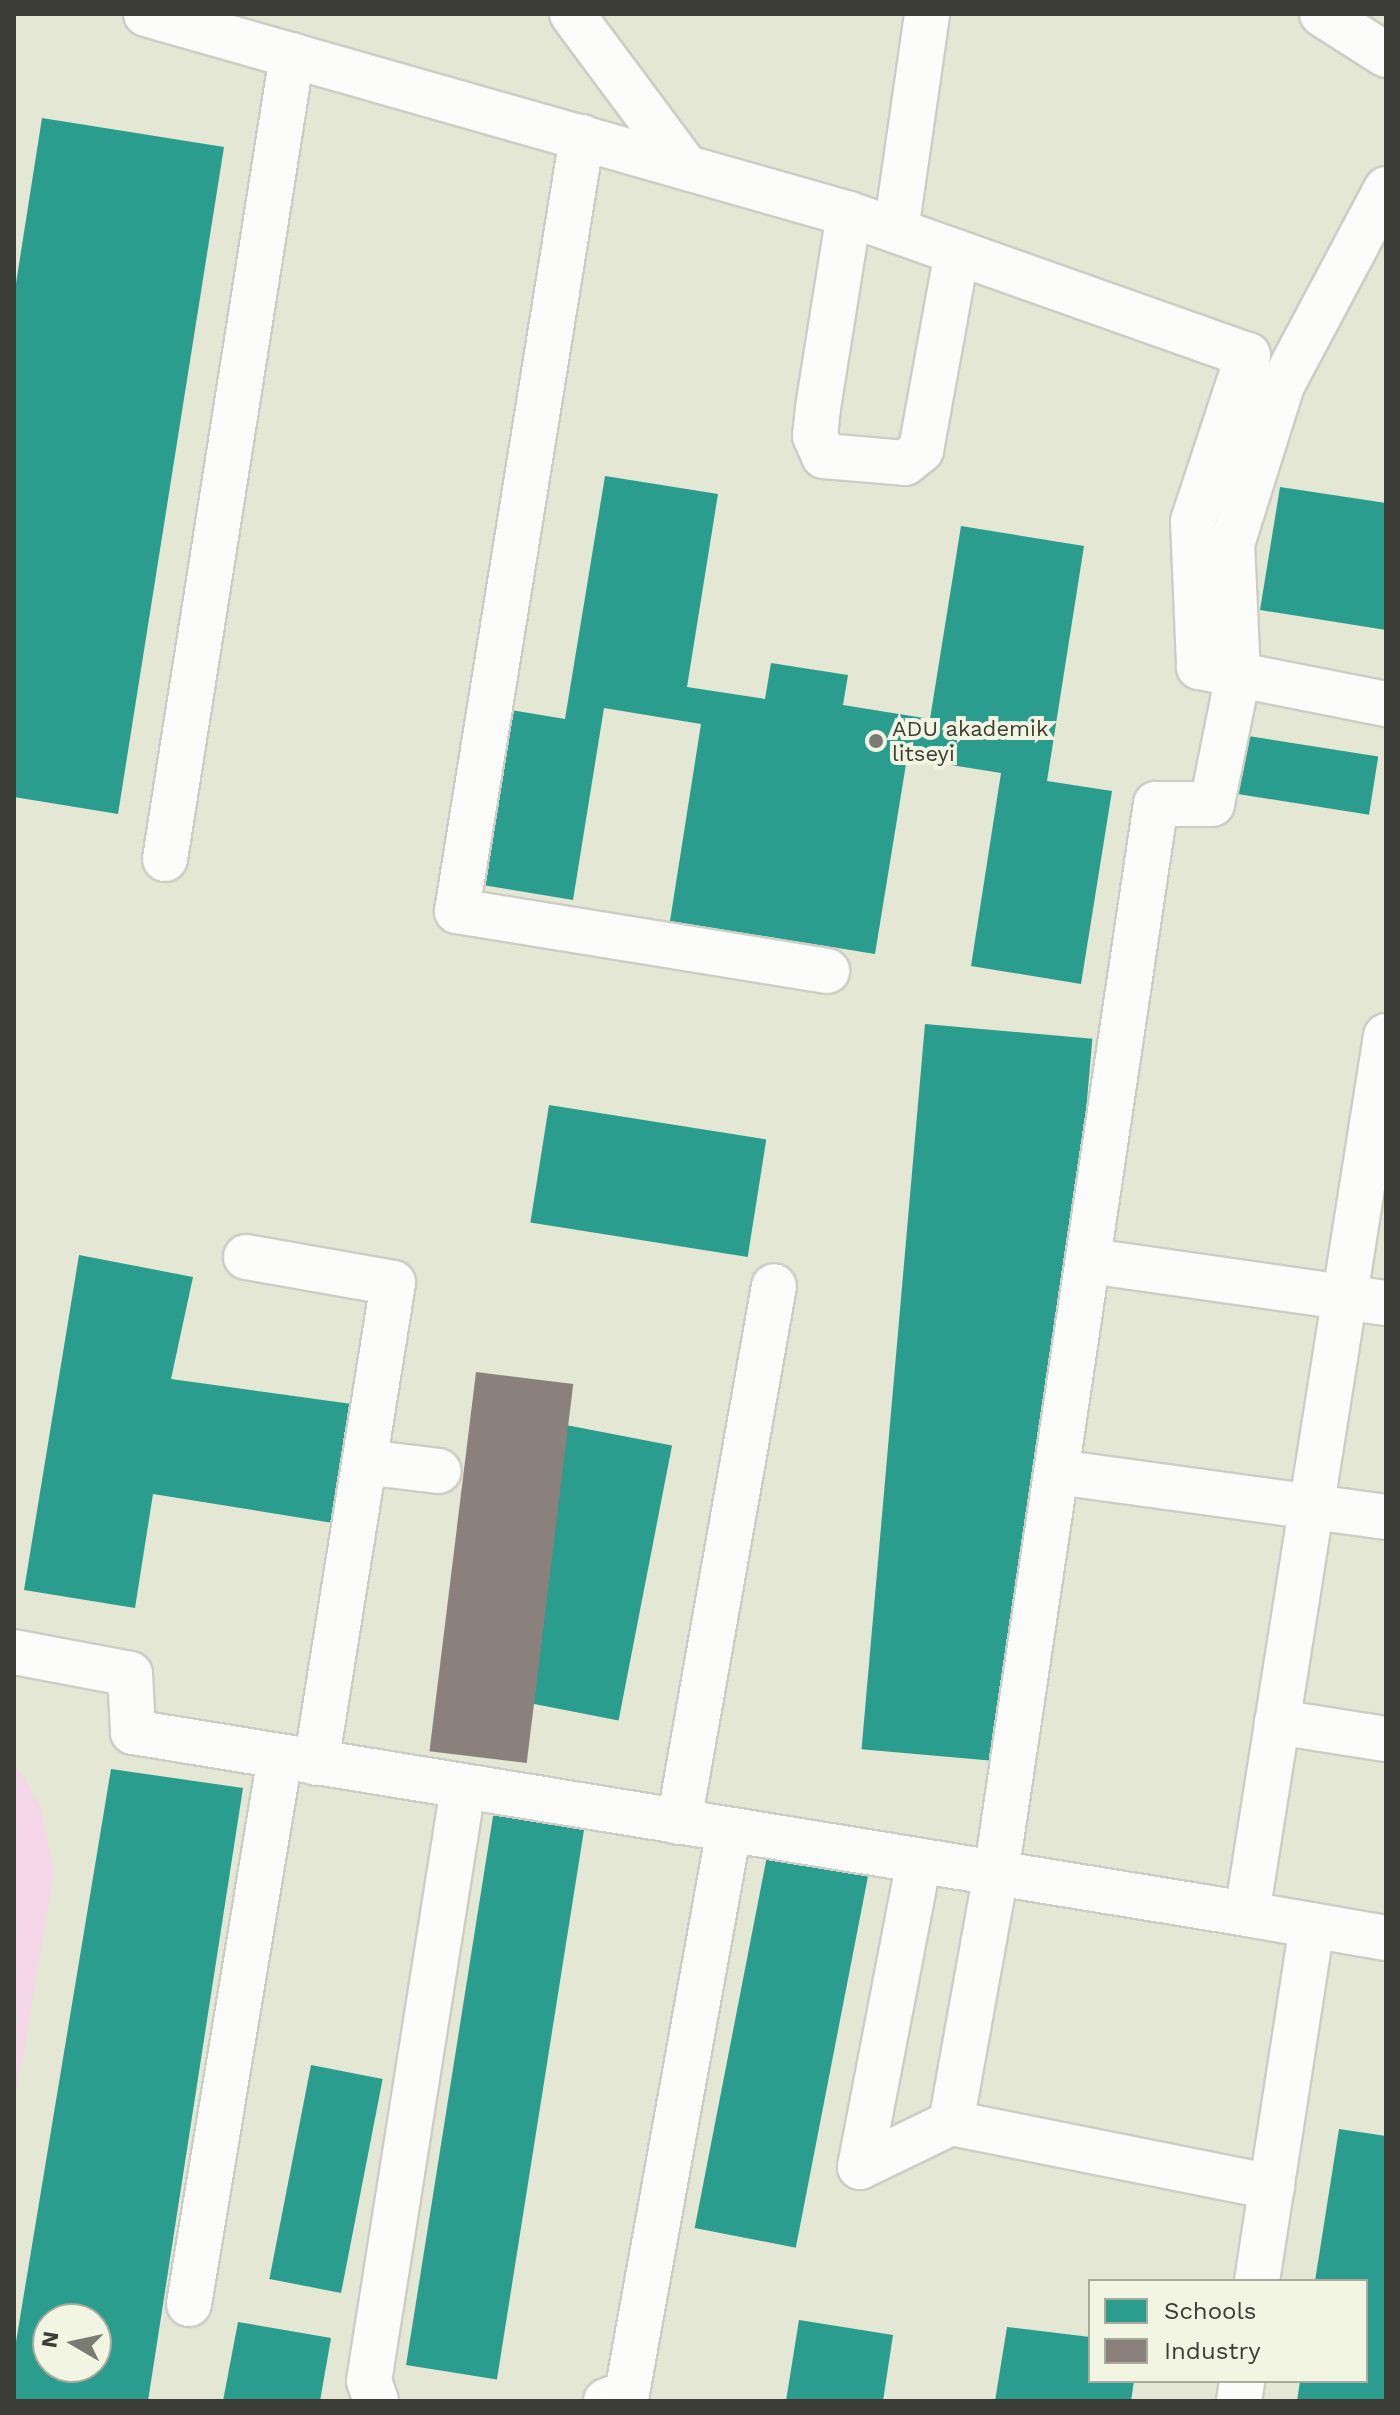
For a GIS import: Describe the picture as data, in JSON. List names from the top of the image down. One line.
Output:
{"places":["ADU akademik litseyi"],"legend":["Schools","Industry"],"north":"left"}
